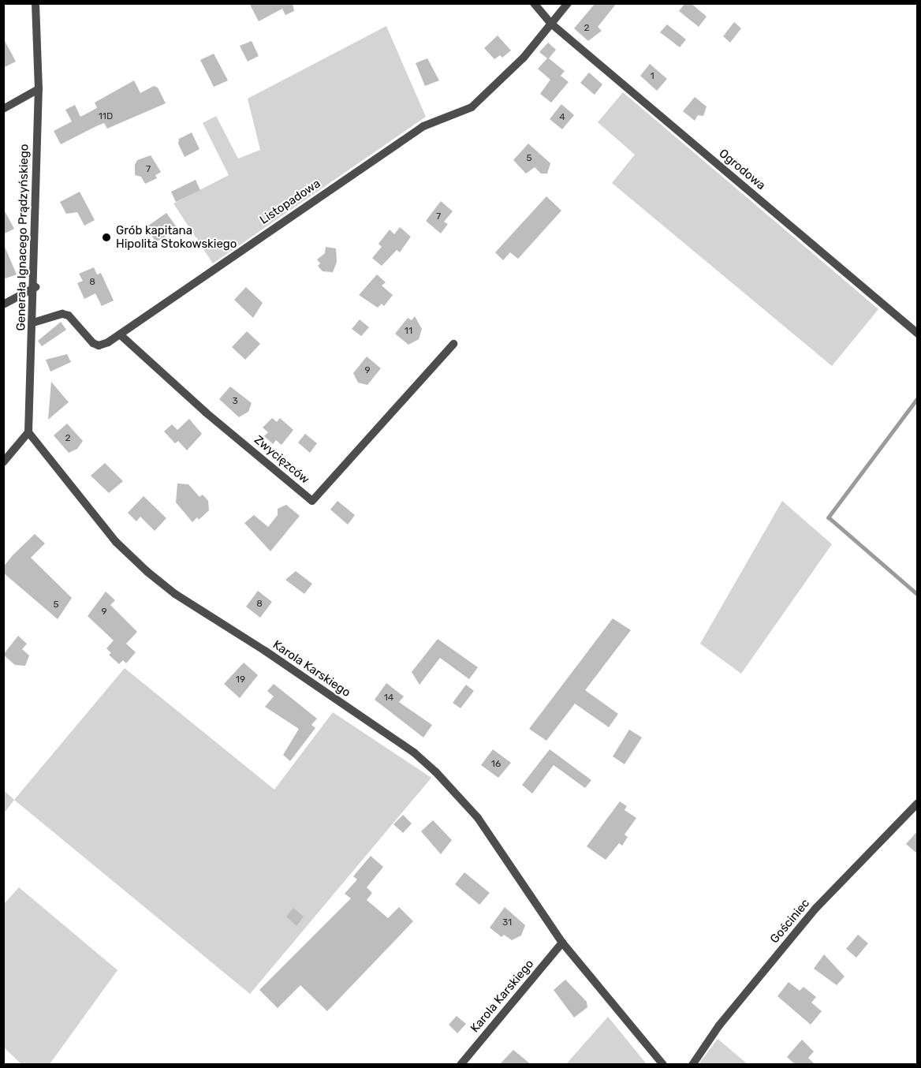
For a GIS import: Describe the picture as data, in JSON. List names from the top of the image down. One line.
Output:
{"streets":{"street":["Ogrodowa","Listopadowa","Generała Ignacego Prądzyńskiego","Zwycięzców","Karola Karskiego","Gościniec"]},"crossings":[["Ogrodowa","Listopadowa"],["Listopadowa","Generała Ignacego Prądzyńskiego"],["Listopadowa","Zwycięzców"],["Generała Ignacego Prądzyńskiego","Karola Karskiego"]],"places":["Grób kapitana Hipolita Stokowskiego"],"house_numbers":["2","1","11D","4","5","7","7","8","11","9","3","2","8","5","9","19","14","16","31"]}
